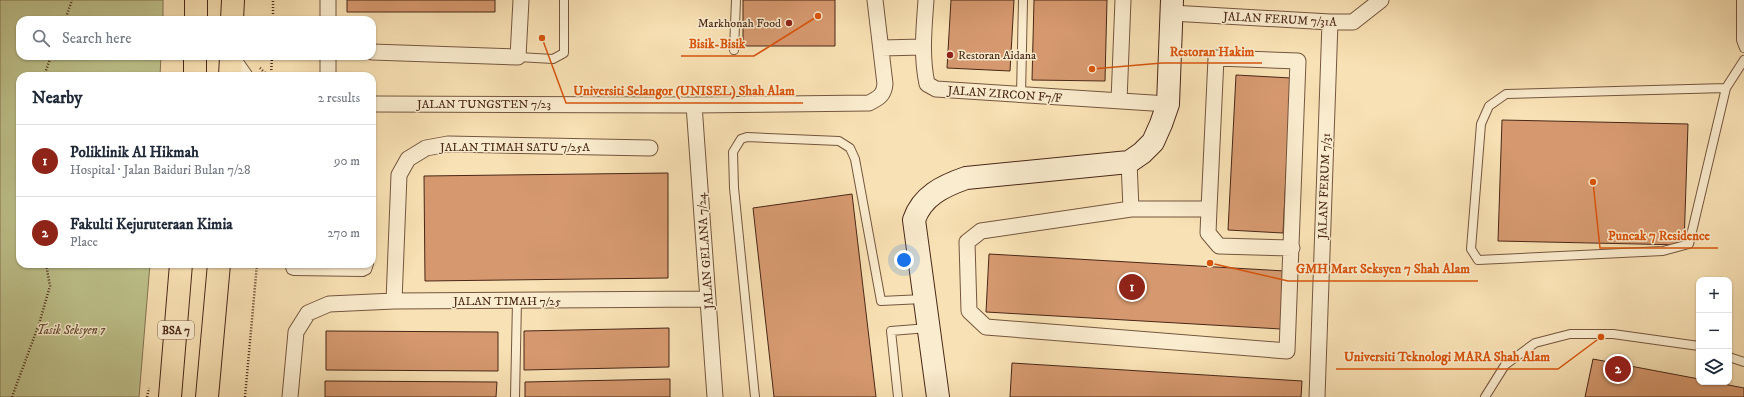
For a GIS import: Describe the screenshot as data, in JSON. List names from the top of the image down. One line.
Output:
{"streets":{"main road":["BSA 7"],"street":["JALAN FERUM 7/31A","JALAN ZIRCON F7/F","JALAN TUNGSTEN 7/23","JALAN TIMAH SATU 7/25A","JALAN FERUM 7/31","JALAN GELANA 7/24","JALAN TIMAH 7/25"]},"crossings":[["JALAN FERUM 7/31A","JALAN FERUM 7/31"],["JALAN TUNGSTEN 7/23","JALAN GELANA 7/24"],["JALAN TIMAH SATU 7/25A","JALAN TIMAH 7/25"],["JALAN GELANA 7/24","JALAN TIMAH 7/25"]],"parks":["Tasik Seksyen 7"],"places":["Bisik-Bisik","Markhonah Food","Universiti Selangor (UNISEL) Shah Alam","Restoran Aidana","Restoran Hakim","Puncak 7 Residence","GMH Mart Seksyen 7 Shah Alam","Universiti Teknologi MARA Shah Alam"],"page":{"search":"Search here","heading":["Nearby","2 results"],"list":[{"mark":"1","name":"Poliklinik Al Hikmah","note":"Hospital · Jalan Baiduri Bulan 7/28","value":"90 m"},{"mark":"2","name":"Fakulti Kejuruteraan Kimia","note":"Place","value":"270 m"}],"pins":["1","2"],"map_buttons":["+","−"]}}
